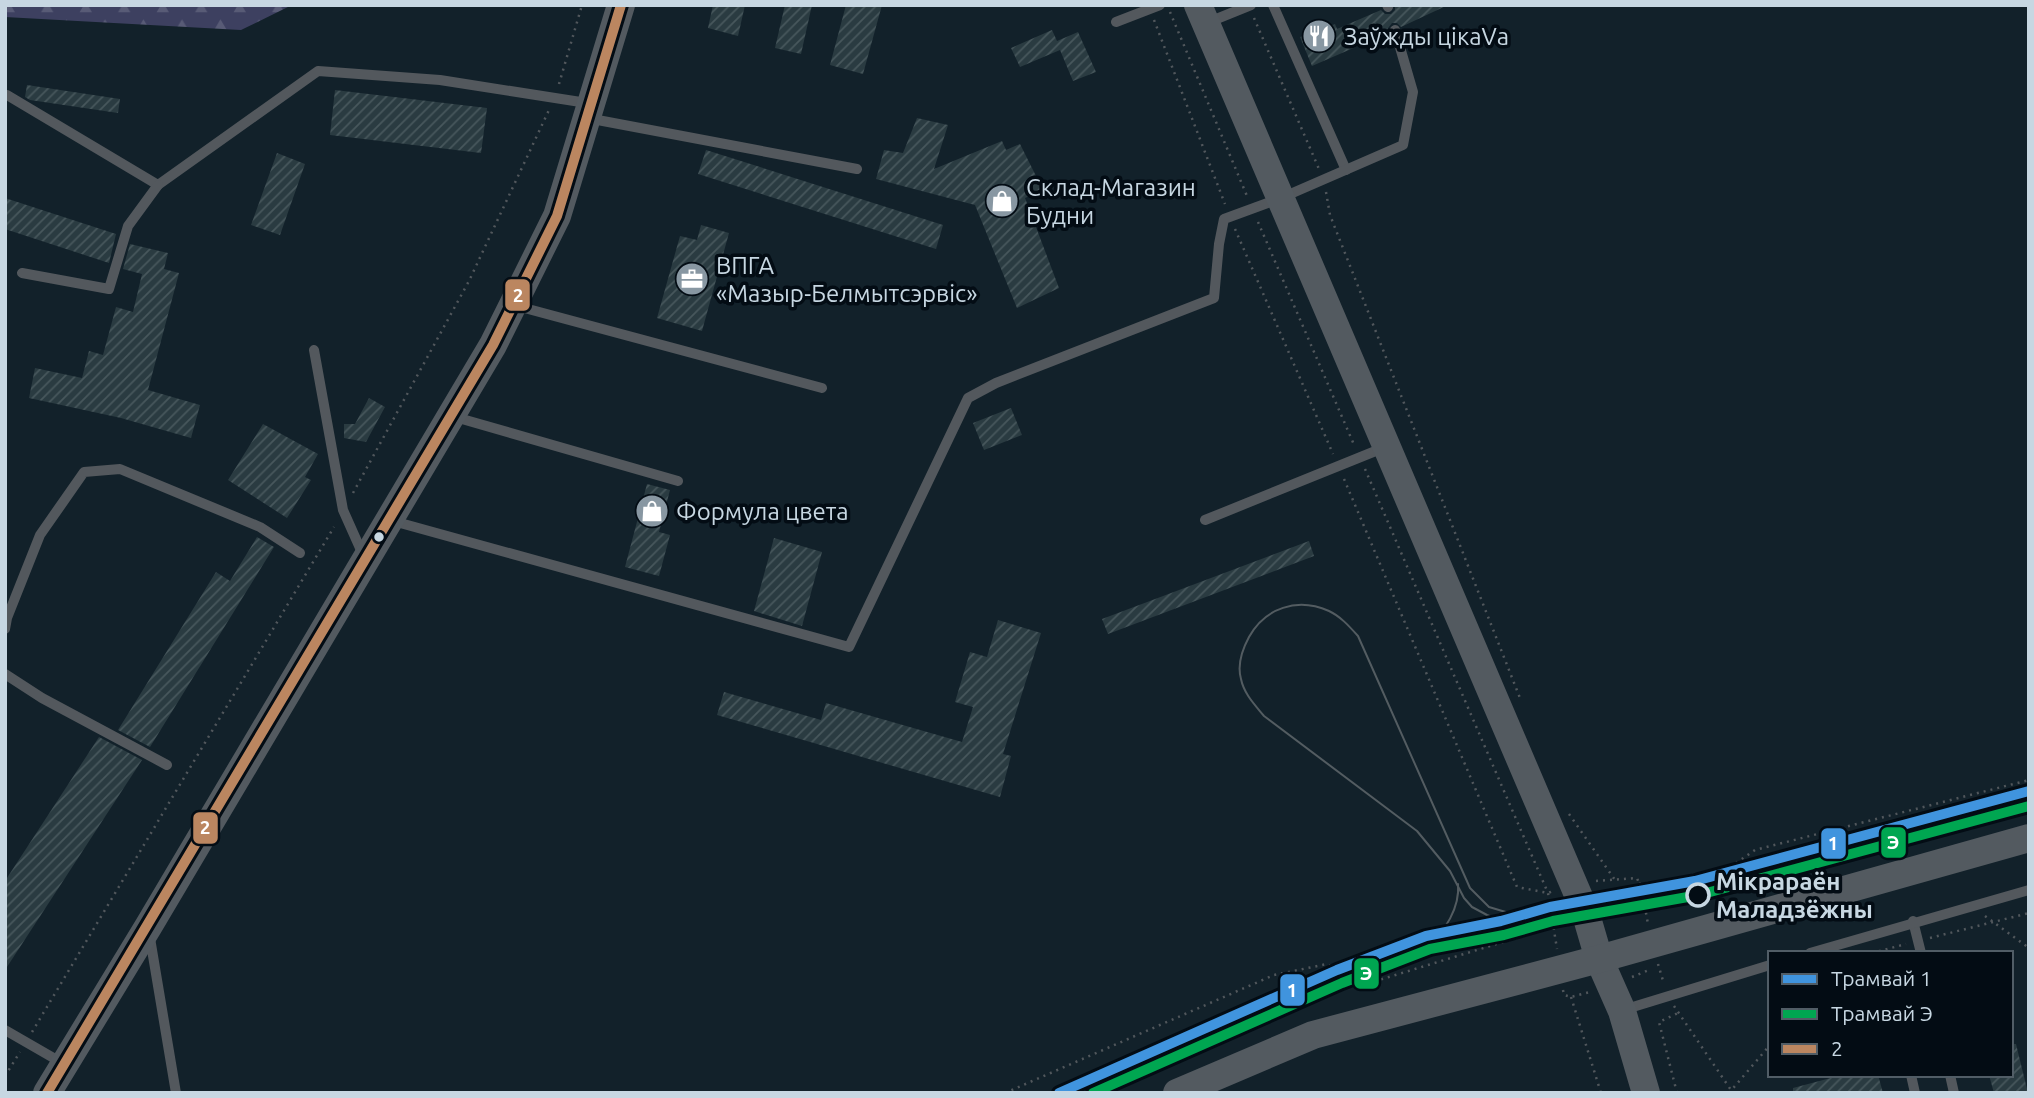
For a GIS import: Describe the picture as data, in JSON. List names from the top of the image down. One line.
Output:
{"places":{"restaurant":["Заўжды цікаVа"],"shop":["Склад-Магазин Будни","Формула цвета"],"office":["ВПГА «Мазыр-Белмытсэрвіс»"],"other":["Мікрараён Маладзёжны"]},"lines":["transit line 2","tram line 1","tram line Э"],"legend":["Трамвай 1","Трамвай Э","2"]}
